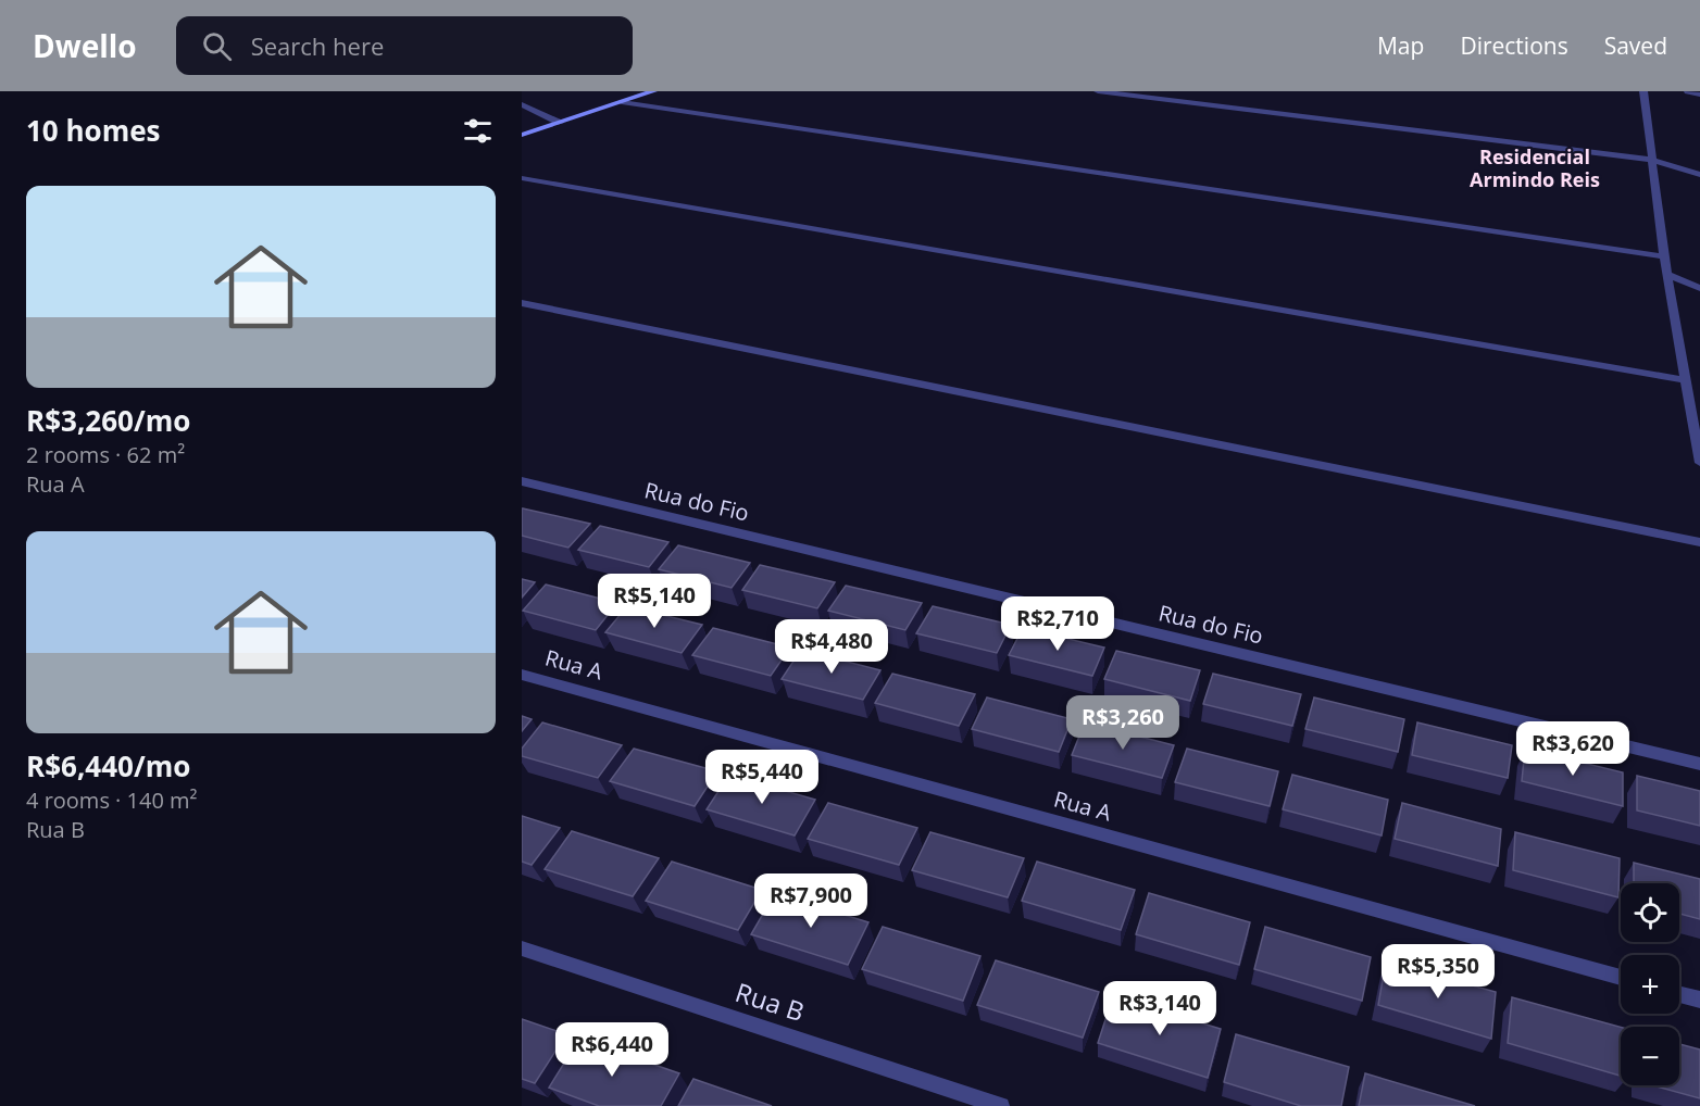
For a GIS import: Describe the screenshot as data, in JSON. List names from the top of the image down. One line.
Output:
{"streets":{"street":["Rua do Fio","Rua A","Rua B"]},"districts":["Residencial Armindo Reis"],"page":{"header":"Dwello","search":"Search here","nav":["Map","Directions","Saved"],"heading":"10 homes","list":[{"name":"R$3,260/mo","note":"2 rooms · 62 m² · Rua A"},{"name":"R$6,440/mo","note":"4 rooms · 140 m² · Rua B"}],"price":["R$5,140","R$2,710","R$4,480","R$3,260","R$3,620","R$5,440","R$7,900","R$5,350","R$3,140","R$6,440"],"map_buttons":["+","−"]}}
